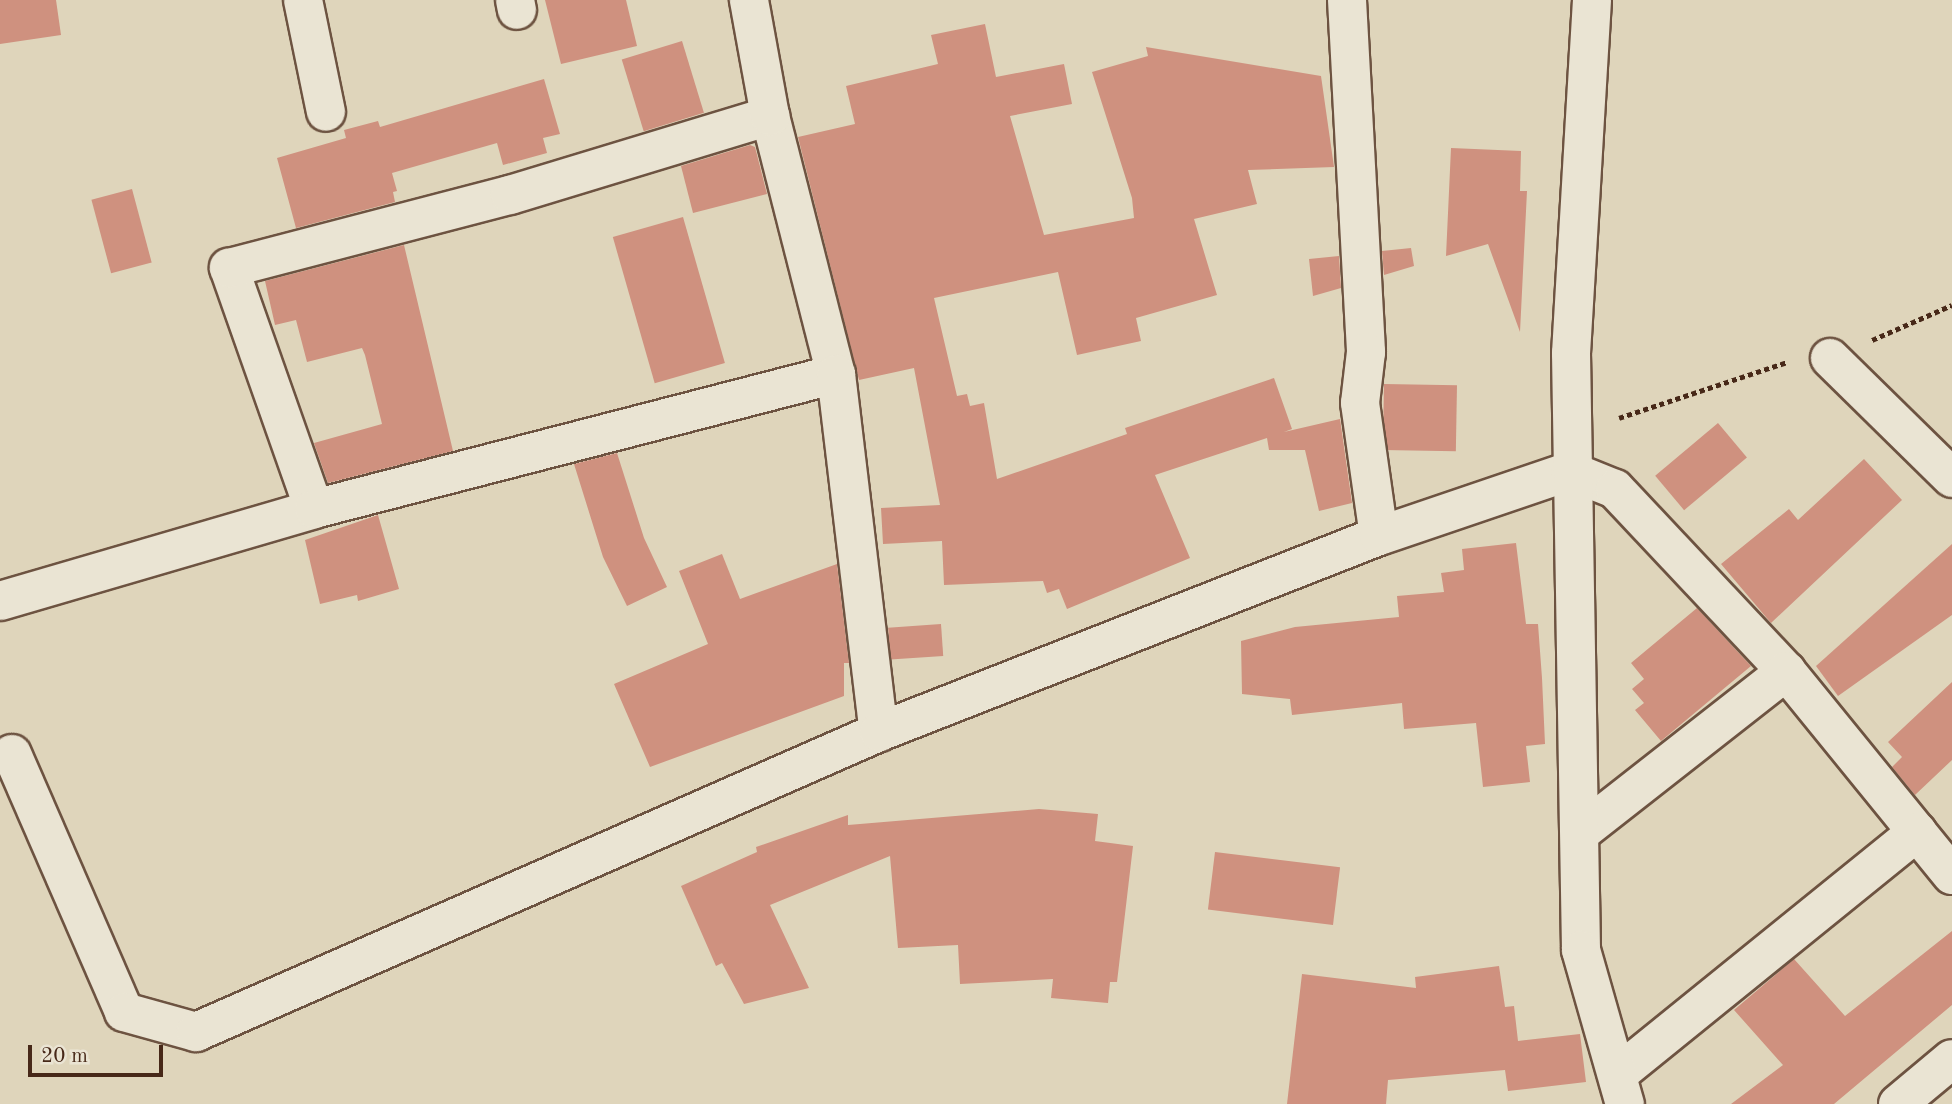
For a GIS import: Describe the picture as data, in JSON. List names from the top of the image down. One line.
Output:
{"scale_bar":"20 m"}
